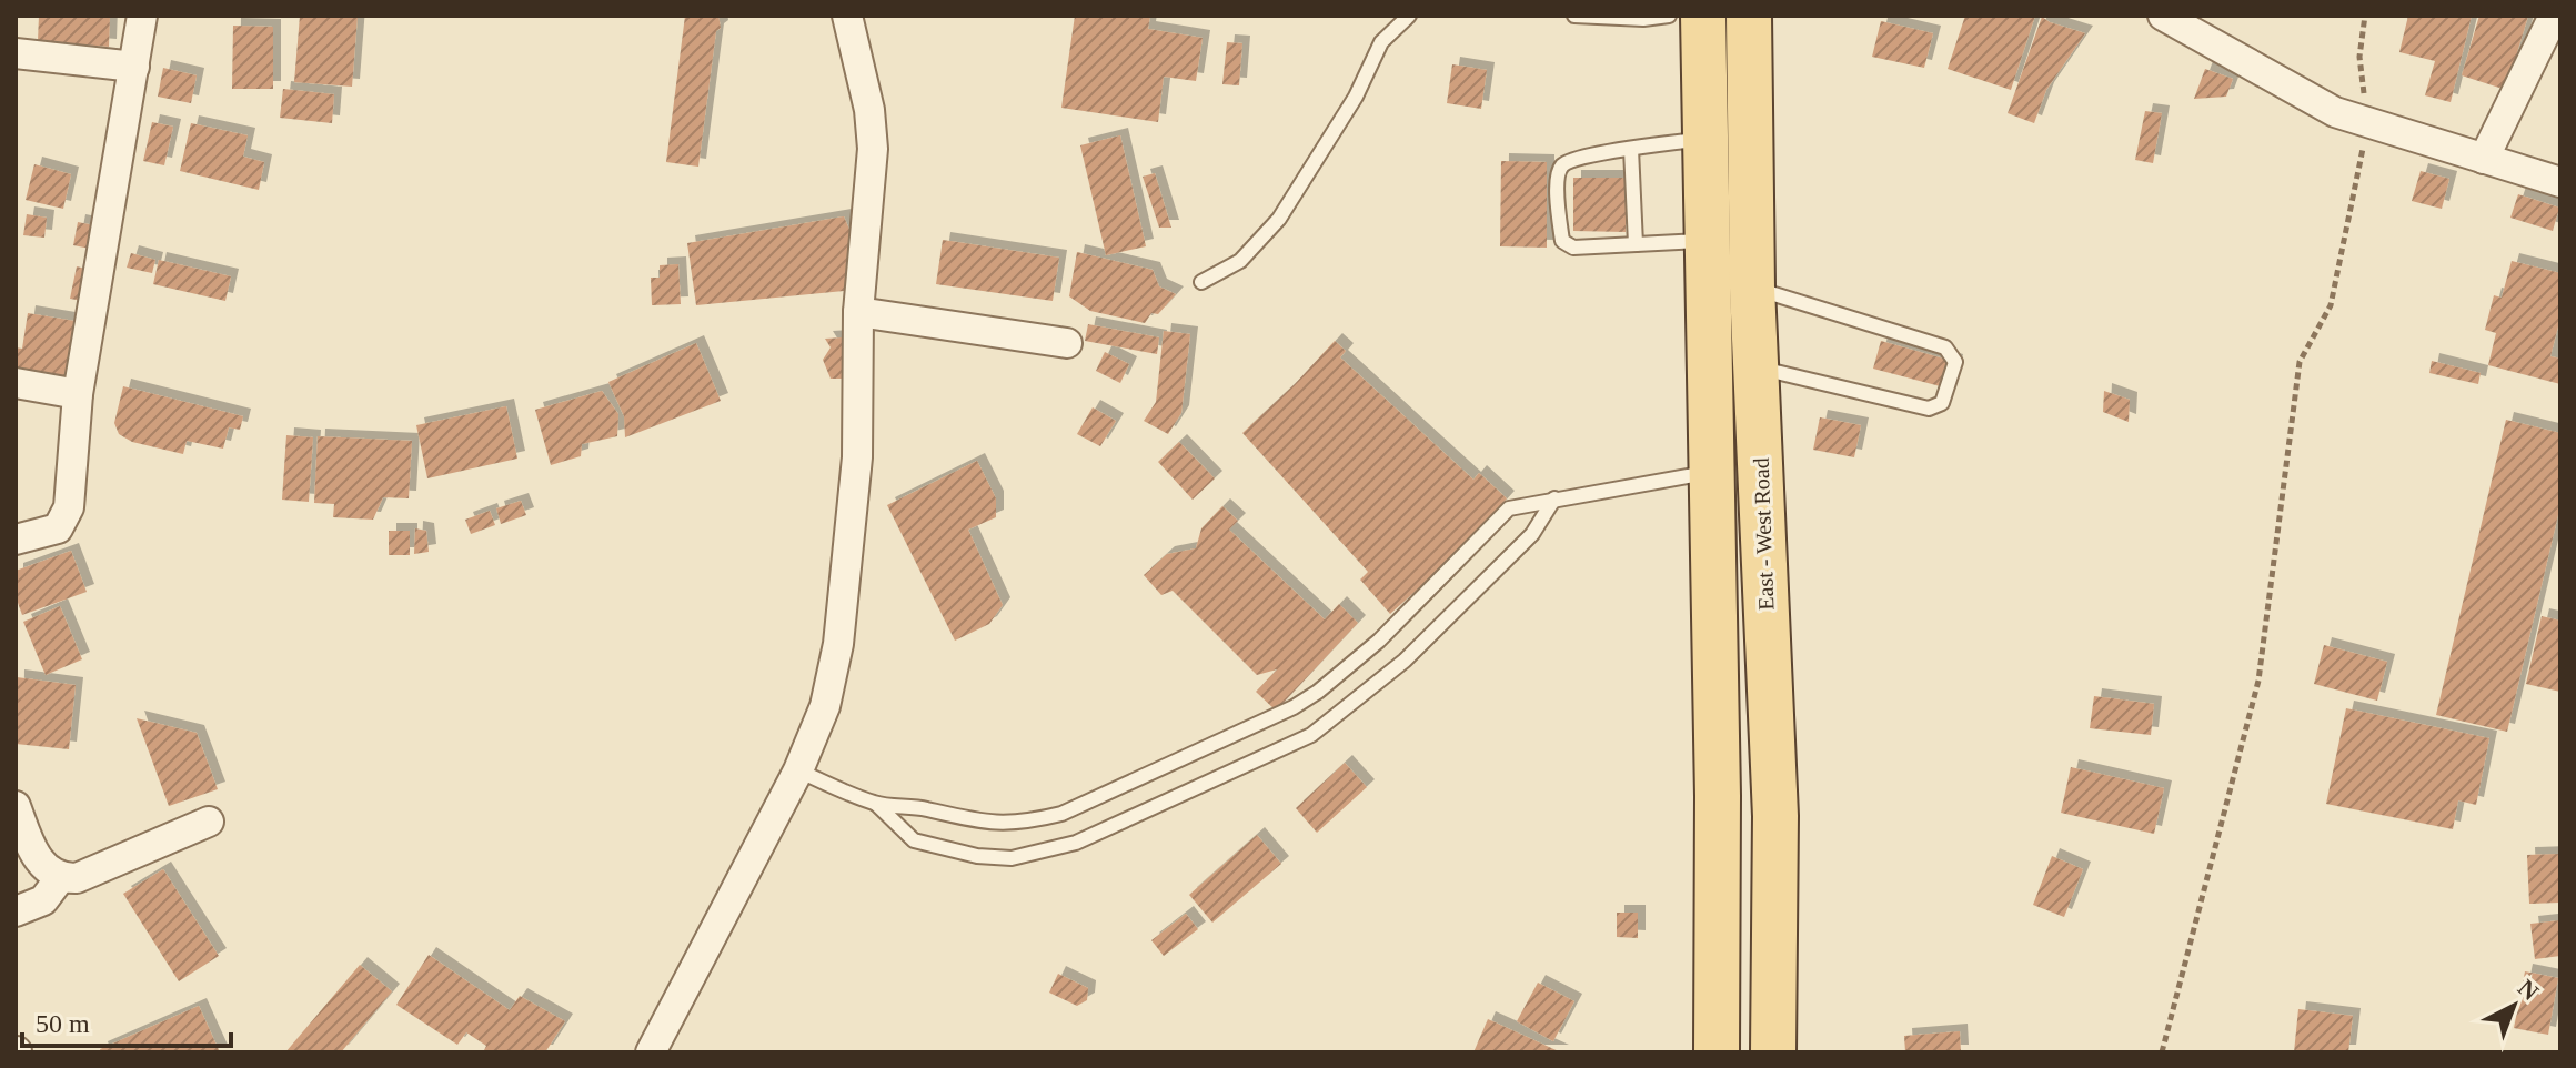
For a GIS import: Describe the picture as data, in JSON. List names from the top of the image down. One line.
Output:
{"streets":{"main road":["East - West Road"]},"scale_bar":"50 m","north":"top right"}
